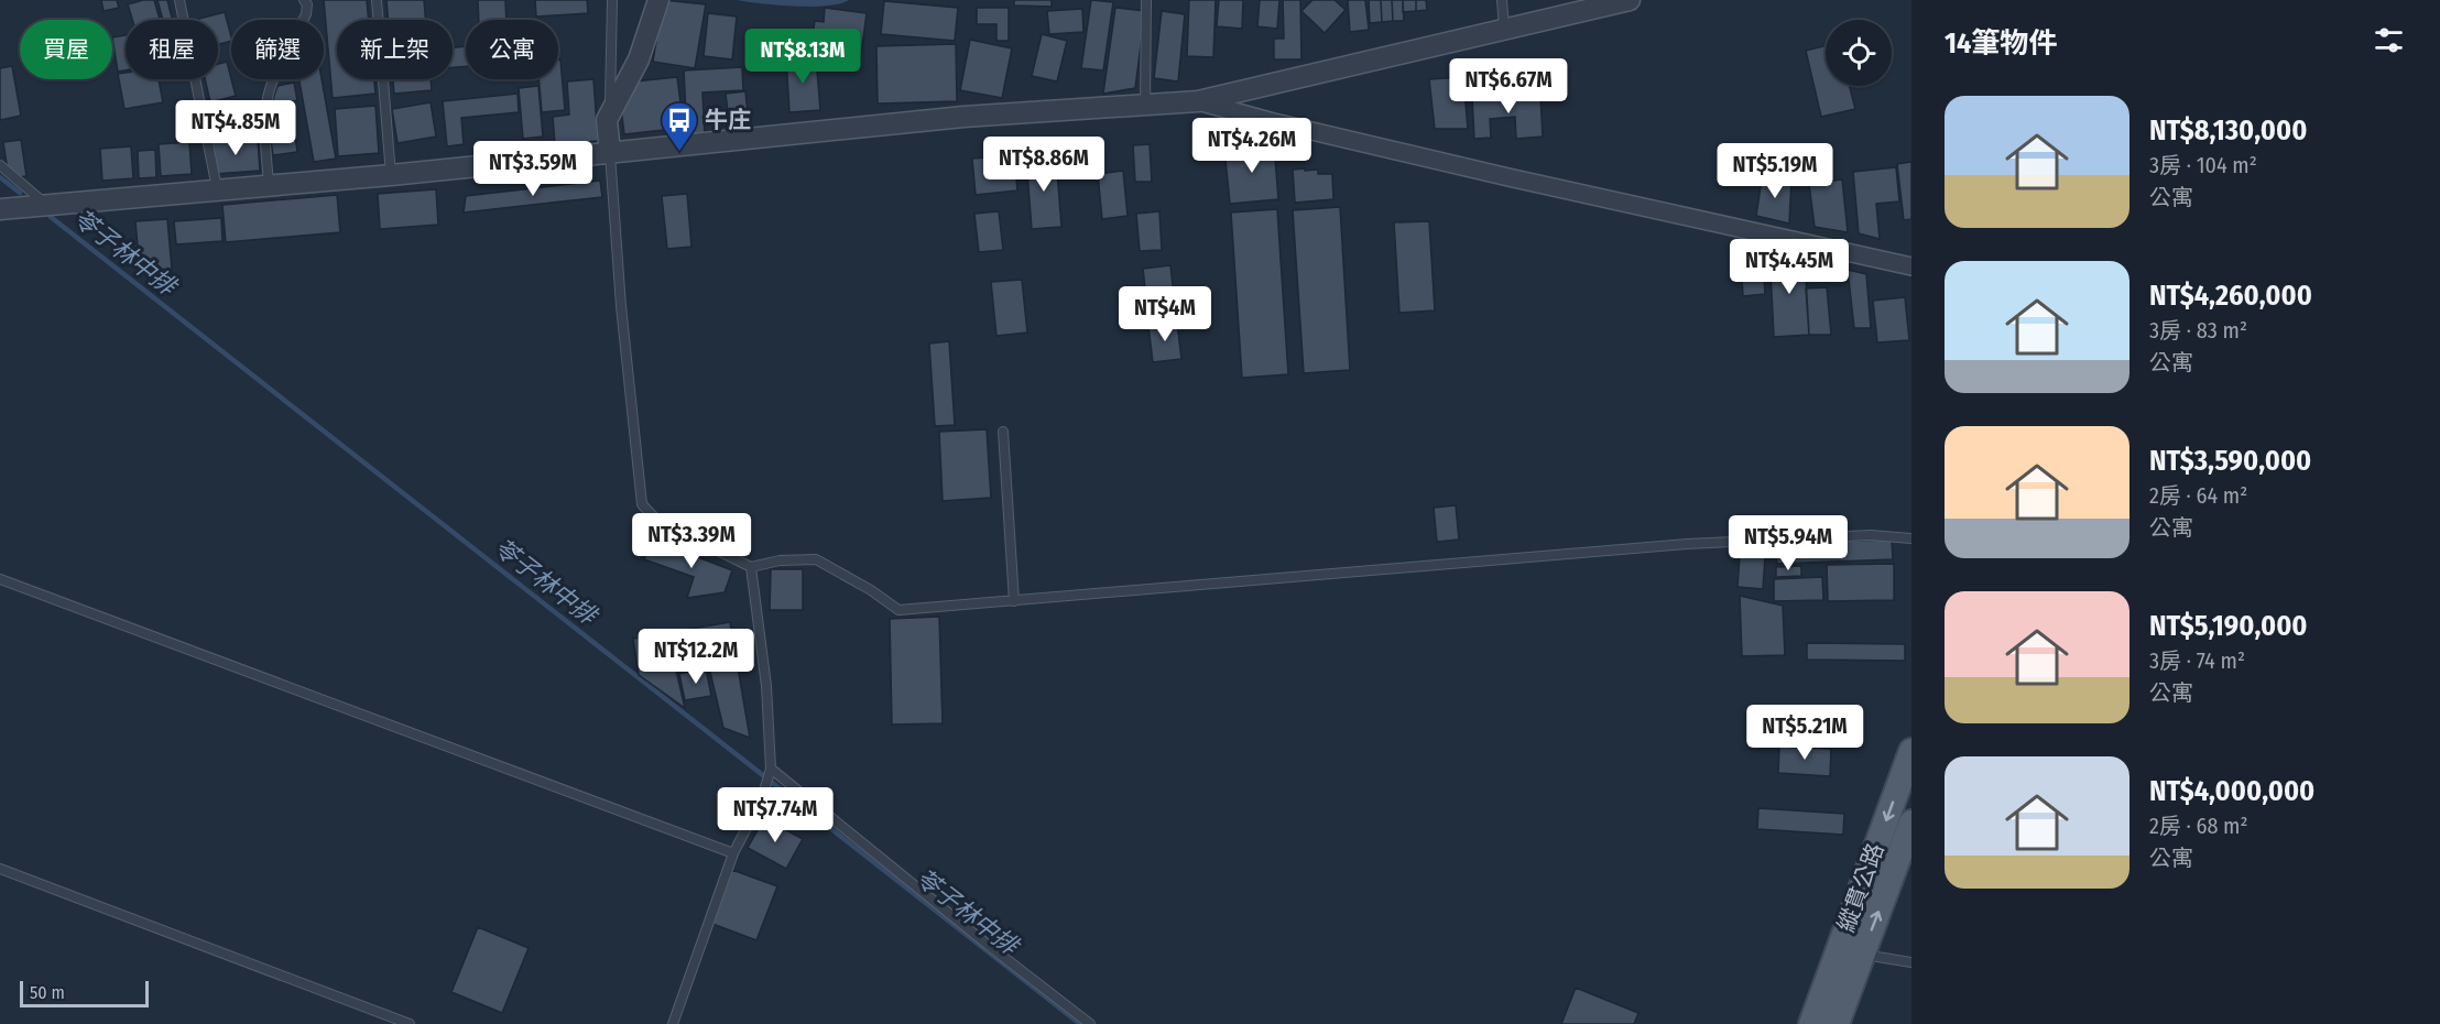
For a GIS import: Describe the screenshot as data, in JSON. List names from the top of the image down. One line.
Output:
{"streets":{"main road":["縱貫公路"]},"water":["苓子林中排"],"places":{"bus stop":["牛庄"]},"scale_bar":"50 m","page":{"heading":"14筆物件","chip":["買屋","租屋","篩選","新上架","公寓"],"price":["NT$8.13M","NT$6.67M","NT$4.85M","NT$4.26M","NT$8.86M","NT$3.59M","NT$5.19M","NT$4.45M","NT$4M","NT$3.39M","NT$5.94M","NT$12.2M","NT$5.21M","NT$7.74M"],"list":[{"name":"NT$8,130,000","note":"3房 · 104 m² · 公寓"},{"name":"NT$4,260,000","note":"3房 · 83 m² · 公寓"},{"name":"NT$3,590,000","note":"2房 · 64 m² · 公寓"},{"name":"NT$5,190,000","note":"3房 · 74 m² · 公寓"},{"name":"NT$4,000,000","note":"2房 · 68 m² · 公寓"}],"scale":"50 m"}}
